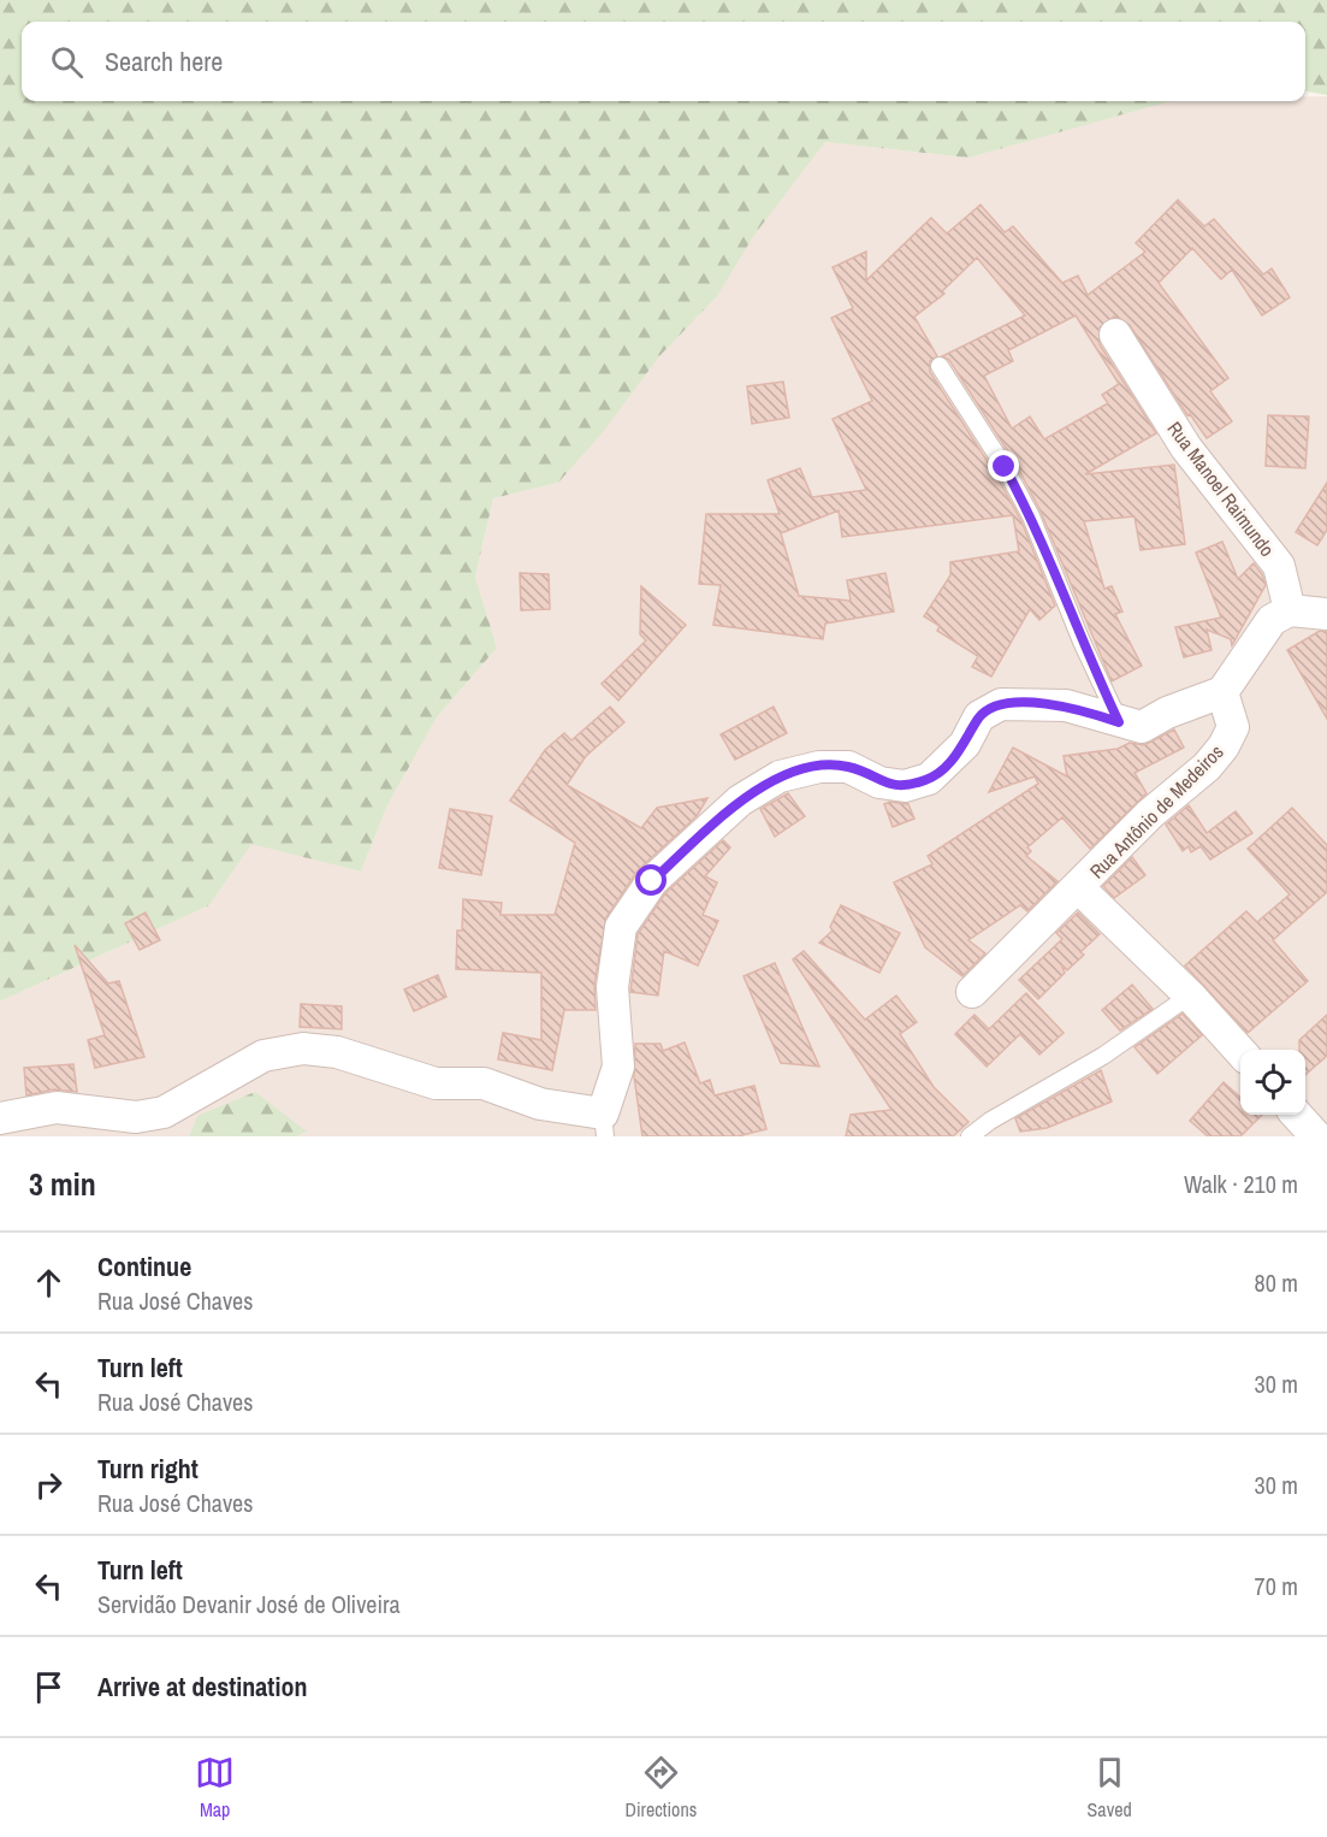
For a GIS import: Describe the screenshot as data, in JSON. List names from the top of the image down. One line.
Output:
{"streets":{"street":["Rua Manoel Raimundo","Rua Antônio de Medeiros"]},"page":{"search":"Search here","heading":["3 min","Walk · 210 m"],"list":[["Continue","Rua José Chaves","80 m"],["Turn left","Rua José Chaves","30 m"],["Turn right","Rua José Chaves","30 m"],["Turn left","Servidão Devanir José de Oliveira","70 m"],"Arrive at destination"],"nav":["Map","Directions","Saved"]}}
